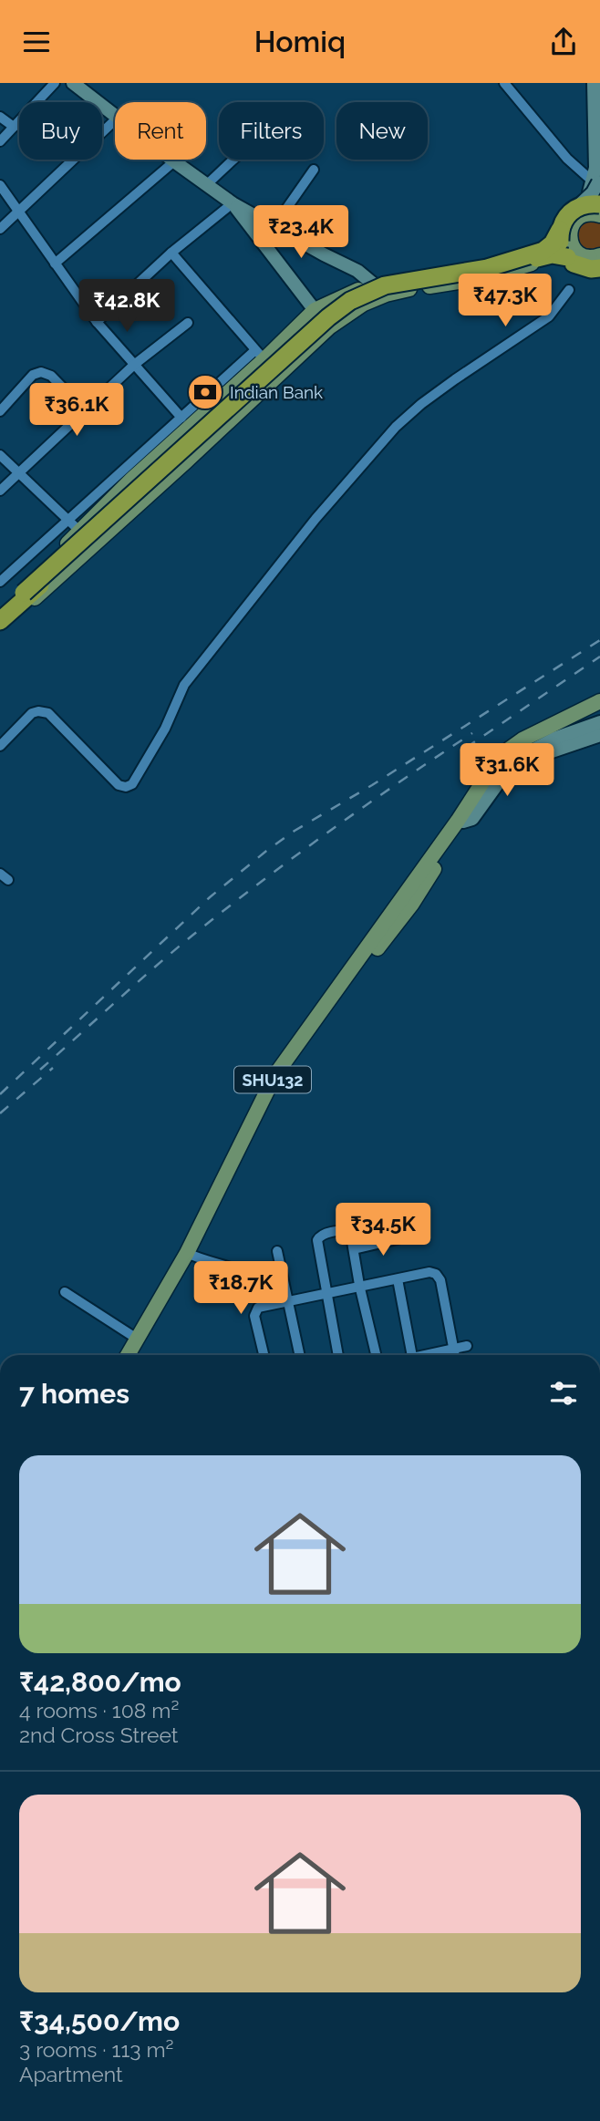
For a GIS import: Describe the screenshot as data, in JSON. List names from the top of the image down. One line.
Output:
{"streets":{"main road":["SHU132"]},"places":{"bank":["Indian Bank"]},"page":{"header":"Homiq","chip":["Buy","Rent","Filters","New"],"price":["₹23.4K","₹47.3K","₹42.8K","₹36.1K","₹31.6K","₹34.5K","₹18.7K"],"heading":"7 homes","list":[{"name":"₹42,800/mo","note":"4 rooms · 108 m² · 2nd Cross Street"},{"name":"₹34,500/mo","note":"3 rooms · 113 m² · Apartment"}]}}
